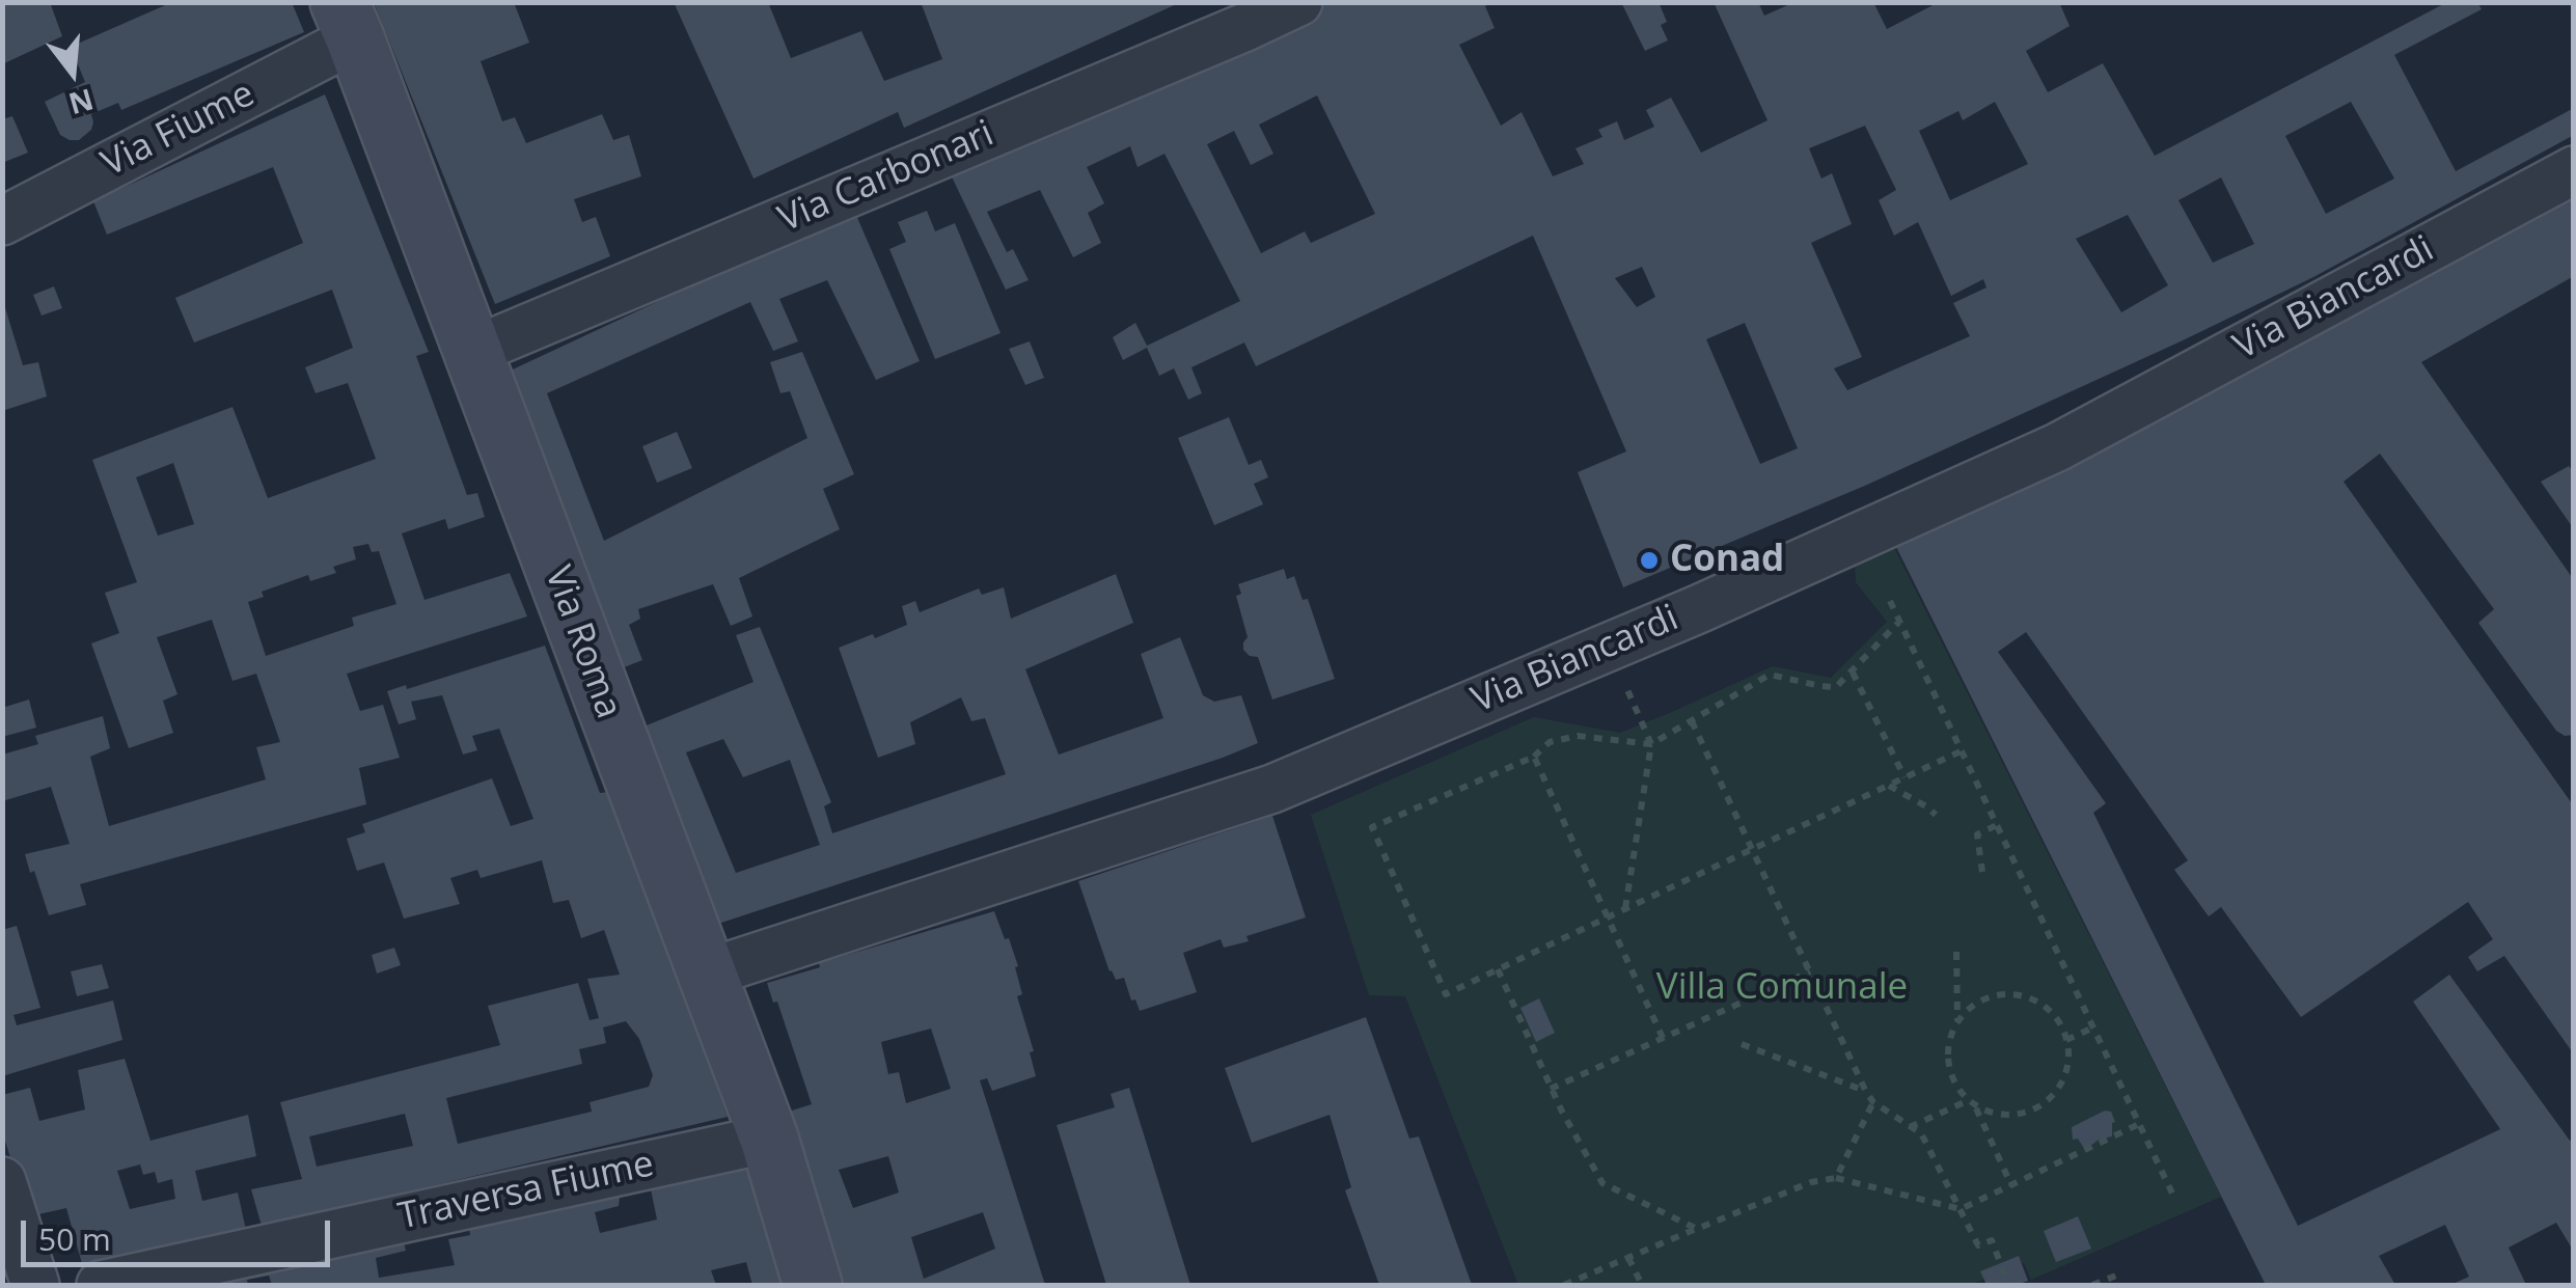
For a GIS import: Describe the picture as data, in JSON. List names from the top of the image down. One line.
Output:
{"streets":{"street":["Via Fiume","Via Carbonari","Via Biancardi","Via Roma","Traversa Fiume"]},"crossings":[["Via Fiume","Via Roma"],["Via Carbonari","Via Roma"],["Via Biancardi","Via Roma"],["Via Roma","Traversa Fiume"]],"parks":["Villa Comunale"],"places":["Conad"],"scale_bar":"50 m","north":"bottom"}
